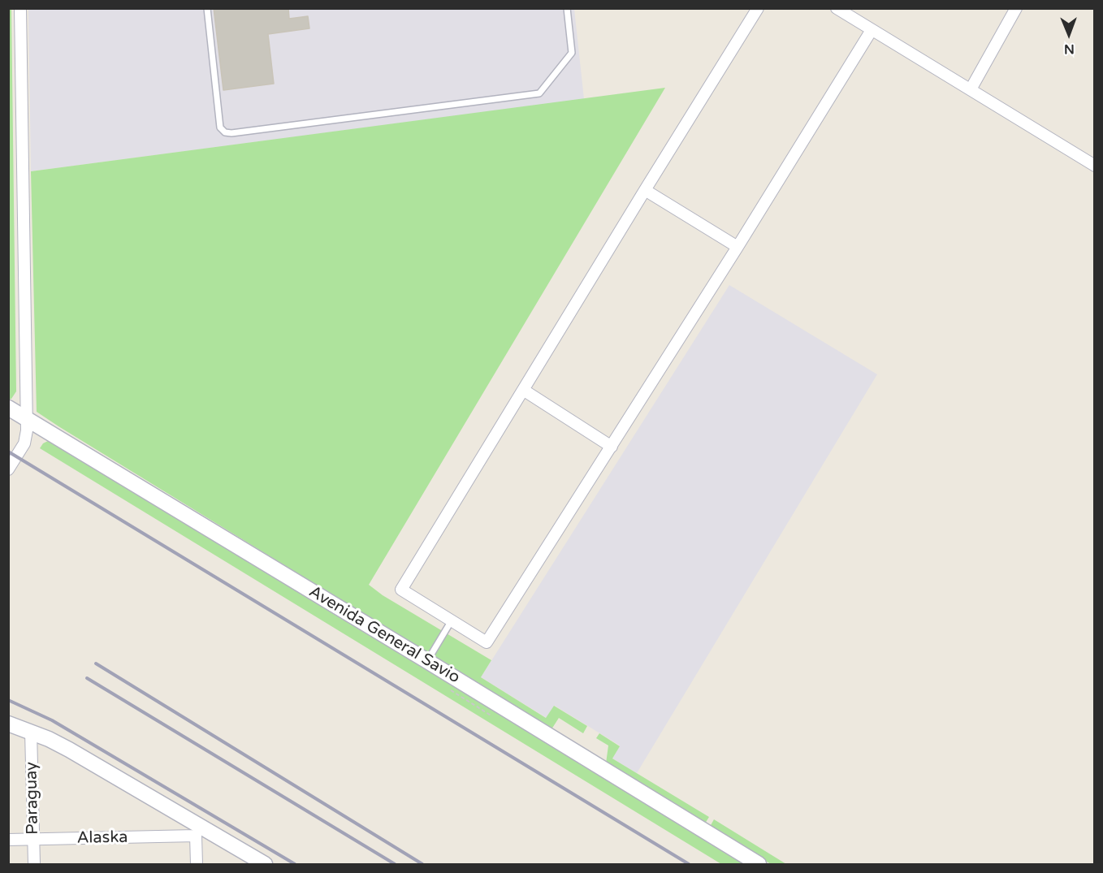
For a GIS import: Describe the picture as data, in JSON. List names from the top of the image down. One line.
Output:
{"streets":{"main road":["Avenida General Savio"],"street":["Paraguay","Alaska"]},"crossings":[["Paraguay","Alaska"]],"north":"bottom"}
